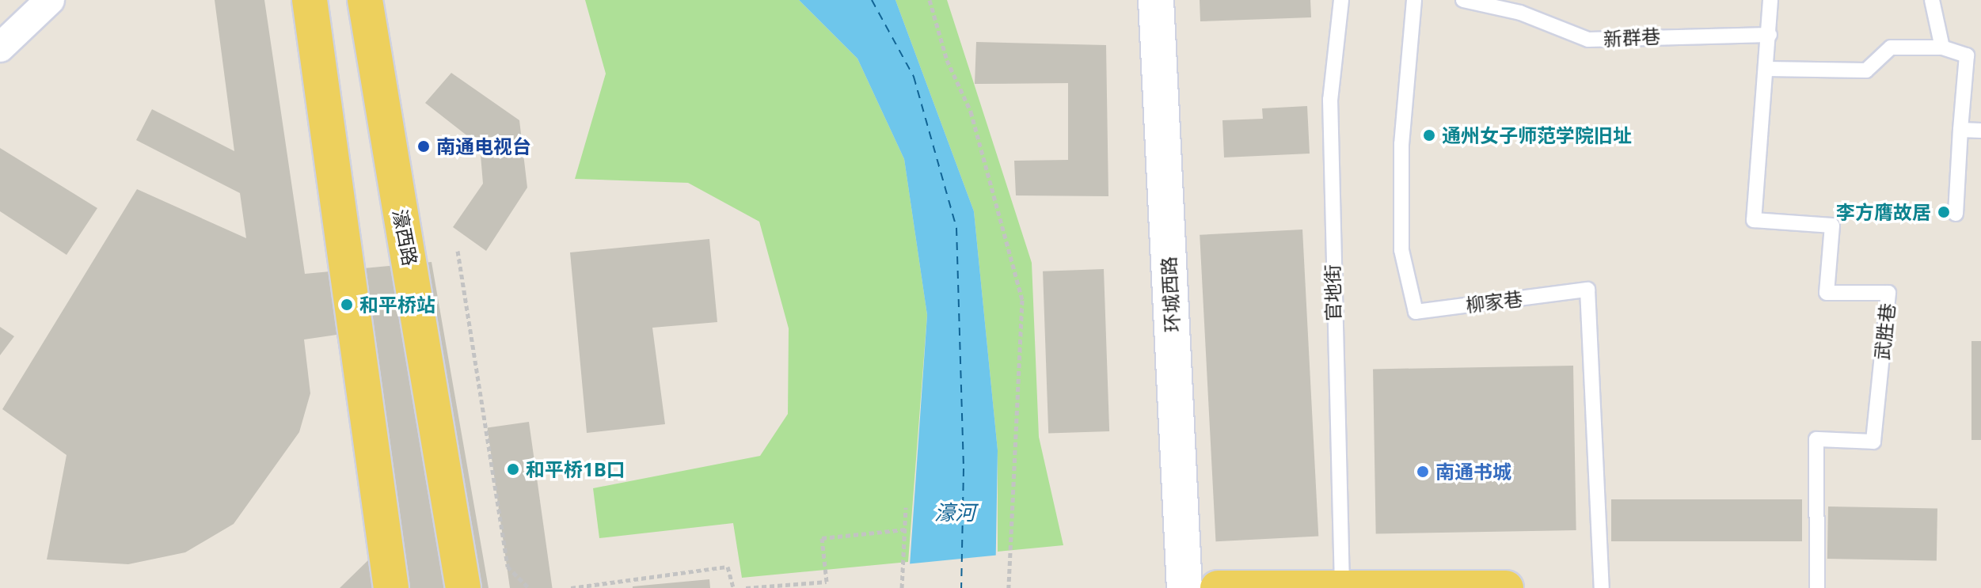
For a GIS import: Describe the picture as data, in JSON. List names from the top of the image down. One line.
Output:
{"streets":{"main road":["濠西路"],"street":["环城西路"],"lane":["新群巷","官地街","柳家巷","武胜巷"]},"crossings":[["新群巷","武胜巷"]],"water":["濠河"],"places":["通州女子师范学院旧址","南通电视台","李方膺故居","和平桥站","和平桥1B口","南通书城"]}
